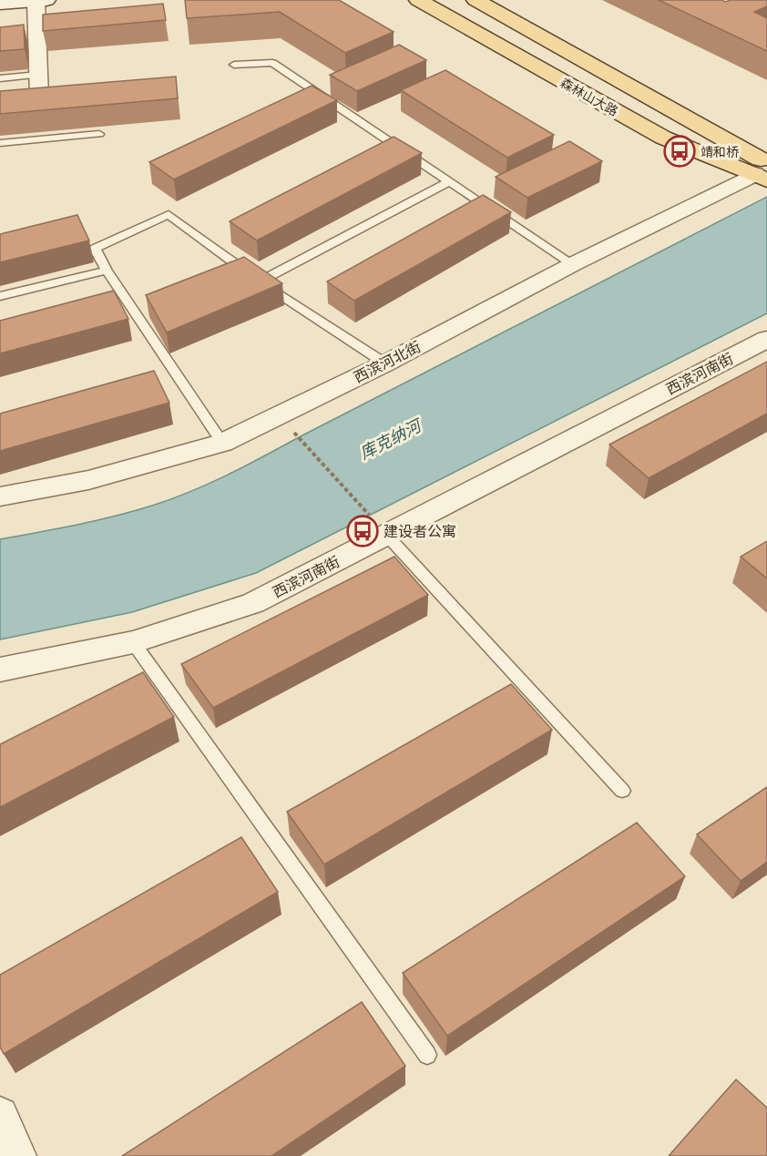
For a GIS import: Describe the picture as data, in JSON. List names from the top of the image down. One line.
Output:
{"streets":{"main road":["森林山大路"],"street":["西滨河北街","西滨河南街"]},"crossings":[["森林山大路","西滨河北街"]],"water":["库克纳河"],"places":{"bus stop":["靖和桥","建设者公寓"]}}
